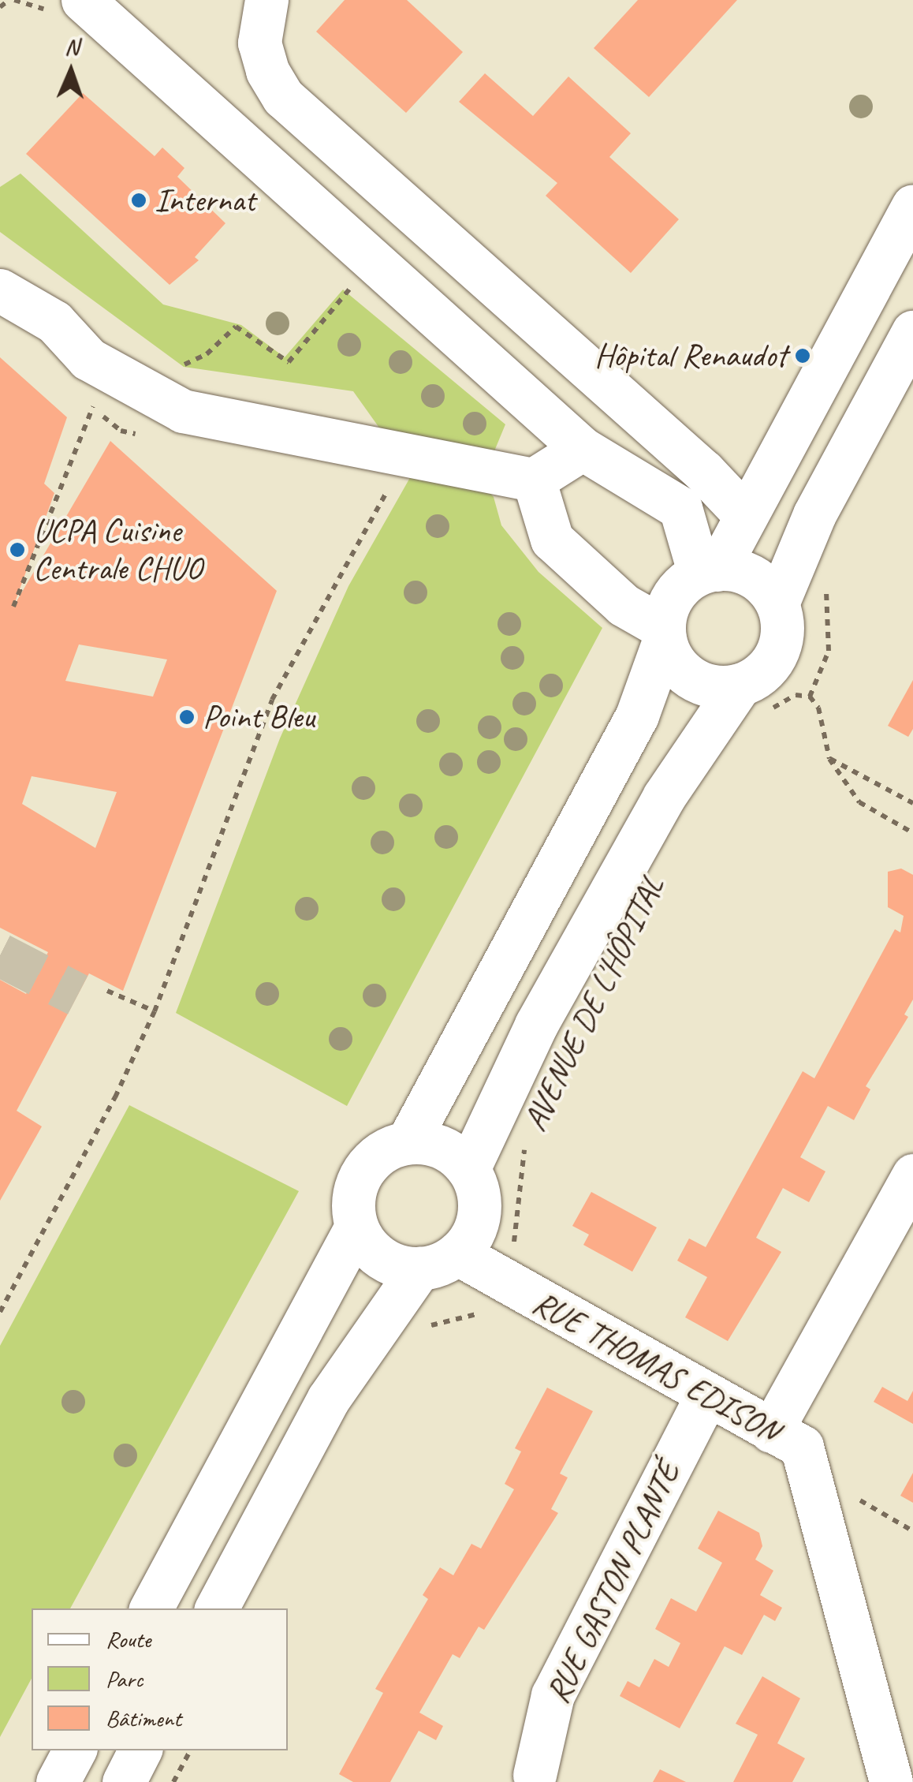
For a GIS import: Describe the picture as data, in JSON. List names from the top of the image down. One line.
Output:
{"streets":{"street":["AVENUE DE L'HÔPITAL","RUE THOMAS EDISON","RUE GASTON PLANTÉ"]},"crossings":[["AVENUE DE L'HÔPITAL","RUE THOMAS EDISON"],["RUE THOMAS EDISON","RUE GASTON PLANTÉ"]],"places":["Internat","Hôpital Renaudot","UCPA Cuisine Centrale CHUO","Point Bleu"],"legend":["Route","Parc","Bâtiment"],"north":"top"}
